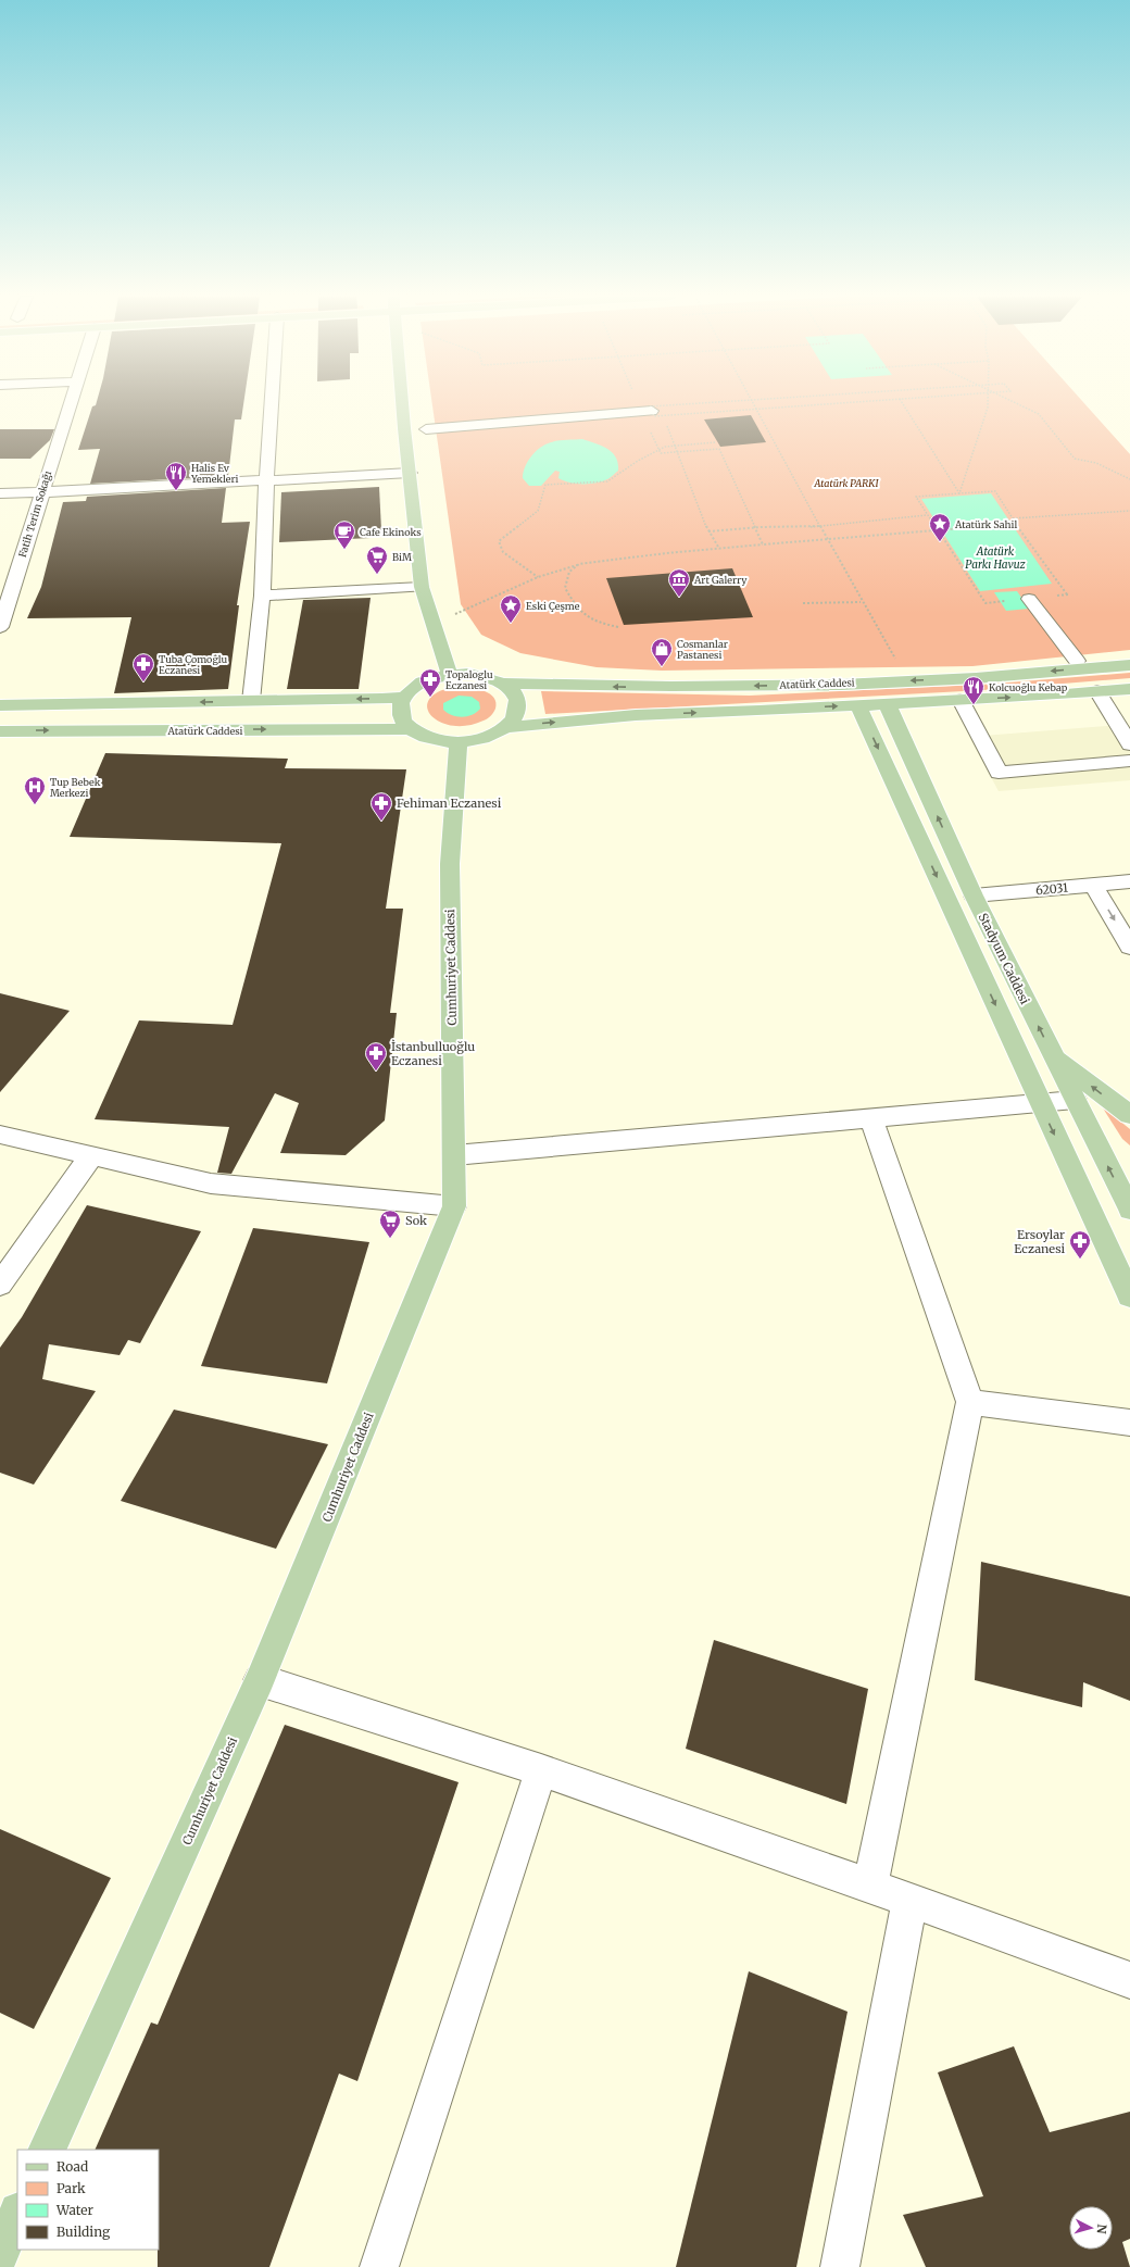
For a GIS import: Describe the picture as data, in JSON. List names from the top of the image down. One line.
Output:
{"streets":{"main road":["Atatürk Caddesi","Stadyum Caddesi","Cumhuriyet Caddesi"],"street":["Fatih Terim Sokağı","62031"]},"crossings":[["Atatürk Caddesi","Stadyum Caddesi"],["Atatürk Caddesi","Cumhuriyet Caddesi"],["62031","Stadyum Caddesi"]],"water":["Atatürk Parkı Havuz"],"parks":["Atatürk PARKI"],"places":{"restaurant":["Halis Ev Yemekleri","Kolcuoğlu Kebap"],"place":["Atatürk Sahil","Eski Çeşme"],"cafe":["Cafe Ekinoks"],"supermarket":["BiM","Sok"],"museum":["Art Galerry"],"shop":["Cosmanlar Pastanesi"],"pharmacy":["Tuba Çomoğlu Eczanesi","Topaloglu Eczanesi","Fehiman Eczanesi","İstanbulluoğlu Eczanesi","Ersoylar Eczanesi"],"hospital":["Tup Bebek Merkezi"]},"legend":["Road","Park","Water","Building"],"north":"right"}
